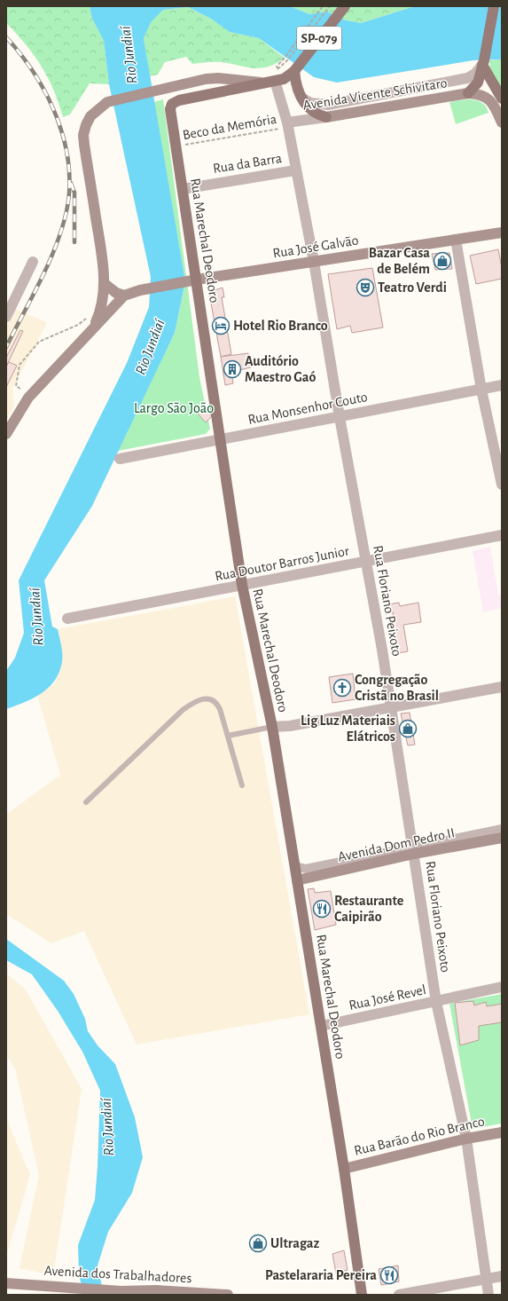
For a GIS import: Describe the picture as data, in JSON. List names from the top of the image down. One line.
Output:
{"streets":{"main road":["SP-079","Avenida Vicente Schivitaro","Rua Marechal Deodoro","Rua José Galvão","Avenida Dom Pedro II","Rua Barão do Rio Branco","Avenida dos Trabalhadores"],"street":["Rua da Barra","Rua Monsenhor Couto","Rua Doutor Barros Junior","Rua Floriano Peixoto","Rua José Revel"],"path":["Beco da Memória"]},"crossings":[["SP-079","Rua Marechal Deodoro"],["Avenida Vicente Schivitaro","Beco da Memória"],["Avenida Vicente Schivitaro","Rua Floriano Peixoto"],["Beco da Memória","Rua Marechal Deodoro"],["Beco da Memória","Rua Floriano Peixoto"],["Rua da Barra","Rua Marechal Deodoro"],["Rua da Barra","Rua Floriano Peixoto"],["Rua Marechal Deodoro","Rua José Galvão"],["Rua Marechal Deodoro","Rua Monsenhor Couto"],["Rua Marechal Deodoro","Rua Doutor Barros Junior"],["Rua Marechal Deodoro","Rua Floriano Peixoto"],["Rua Marechal Deodoro","Avenida Dom Pedro II"],["Rua Marechal Deodoro","Rua José Revel"],["Rua Marechal Deodoro","Rua Barão do Rio Branco"],["Rua José Galvão","Rua Floriano Peixoto"],["Rua Monsenhor Couto","Rua Floriano Peixoto"],["Rua Doutor Barros Junior","Rua Floriano Peixoto"],["Rua Floriano Peixoto","Avenida Dom Pedro II"],["Rua Floriano Peixoto","Rua José Revel"],["Rua Floriano Peixoto","Rua Barão do Rio Branco"]],"water":["Rio Jundiaí"],"parks":["Largo São João"],"places":{"shop":["Bazar Casa de Belém","Lig Luz Materiais Elátricos","Ultragaz"],"theatre":["Teatro Verdi"],"hotel":["Hotel Rio Branco"],"building":["Auditório Maestro Gaó"],"church":["Congregação Cristã no Brasil"],"restaurant":["Restaurante Caipirão","Pastelararia Pereira"]}}
